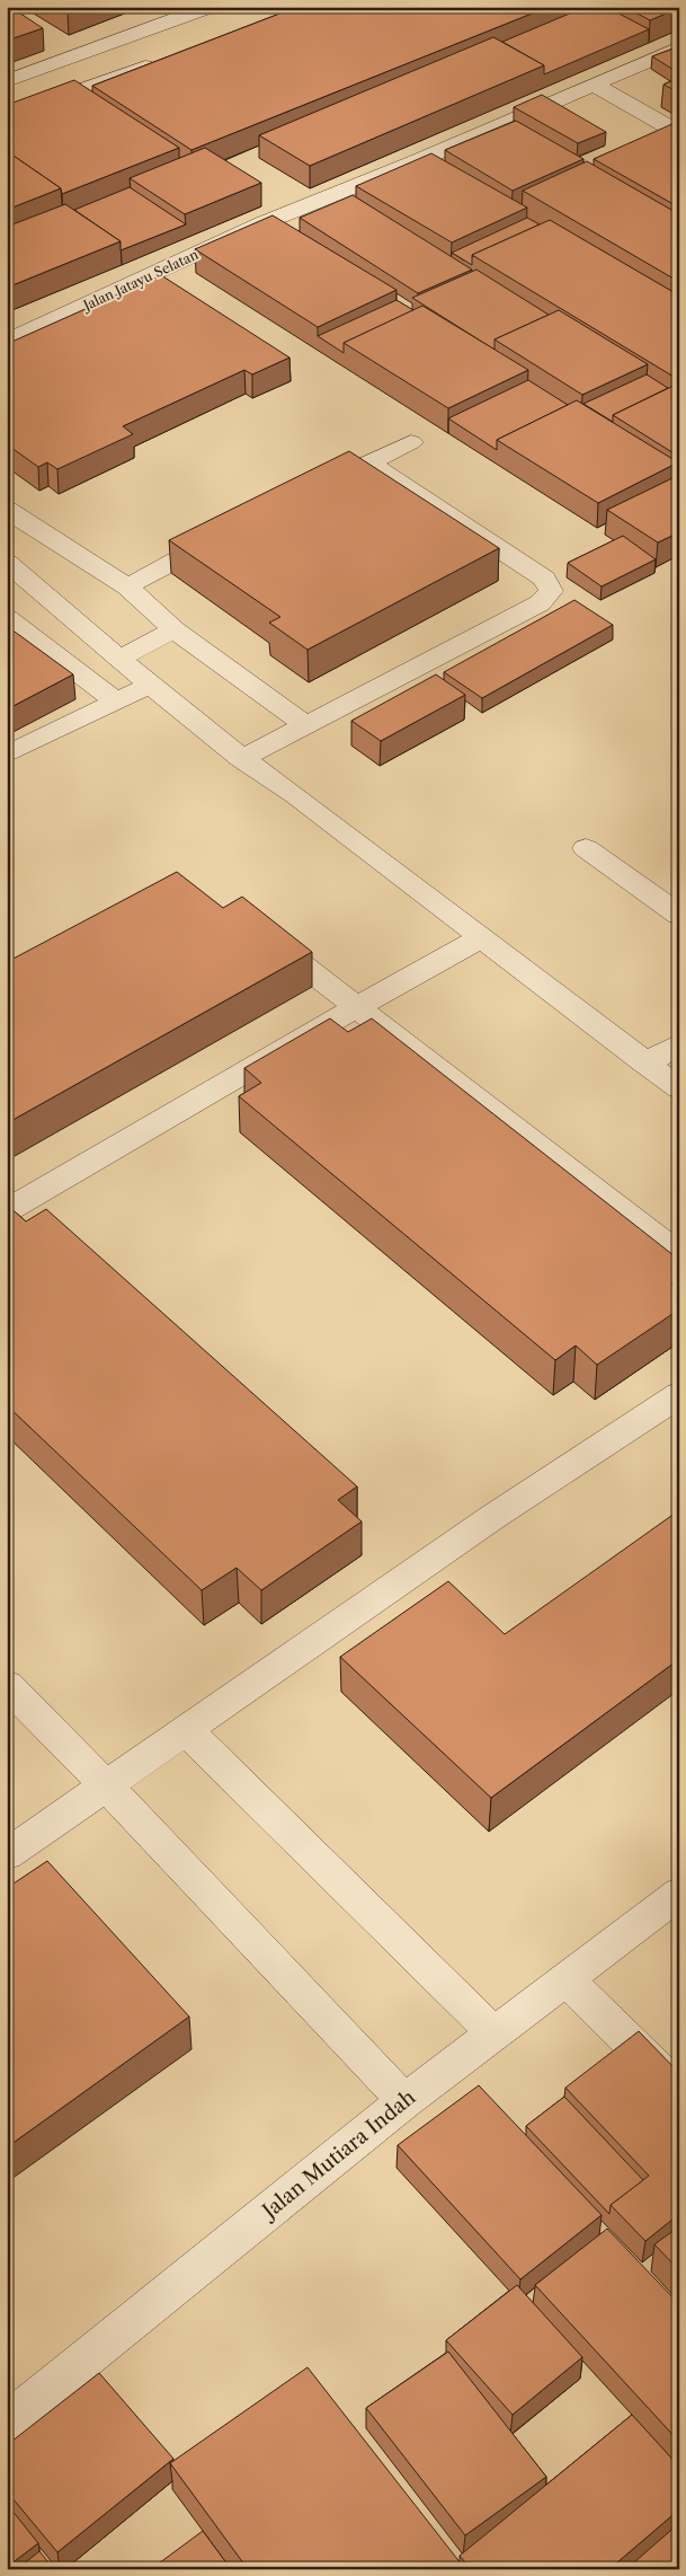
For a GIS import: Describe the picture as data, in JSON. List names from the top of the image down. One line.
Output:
{"streets":{"street":["Jalan Jatayu Selatan","Jalan Mutiara Indah"]}}
